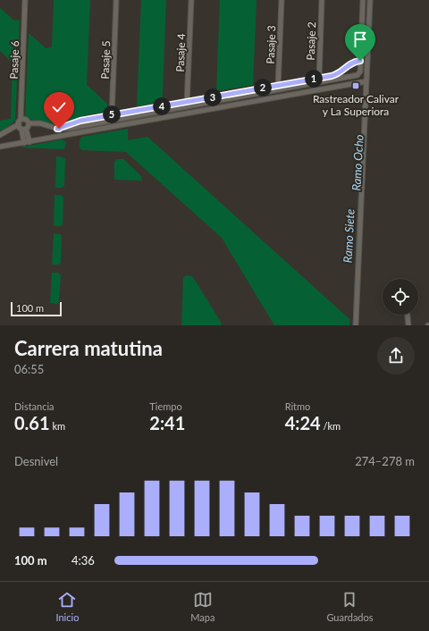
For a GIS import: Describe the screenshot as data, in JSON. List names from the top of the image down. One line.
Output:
{"streets":{"street":["Pasaje 2","Pasaje 3","Pasaje 4","Pasaje 6","Pasaje 5"]},"water":["Ramo Ocho","Ramo Siete"],"places":{"transit":["Rastreador Calivar y La Superiora"]},"scale_bar":"100 m","page":{"pins":["1","2","3","4","5"],"scale":"100 m","heading":["Carrera matutina","06:55"],"stats":[["Distancia","0.61 km"],["Tiempo","2:41"],["Ritmo","4:24 /km"]],"chart":["Desnivel","274–278 m"],"list":[{"name":"100 m","note":"4:36"}],"tabs":["Inicio","Mapa","Guardados"]}}
